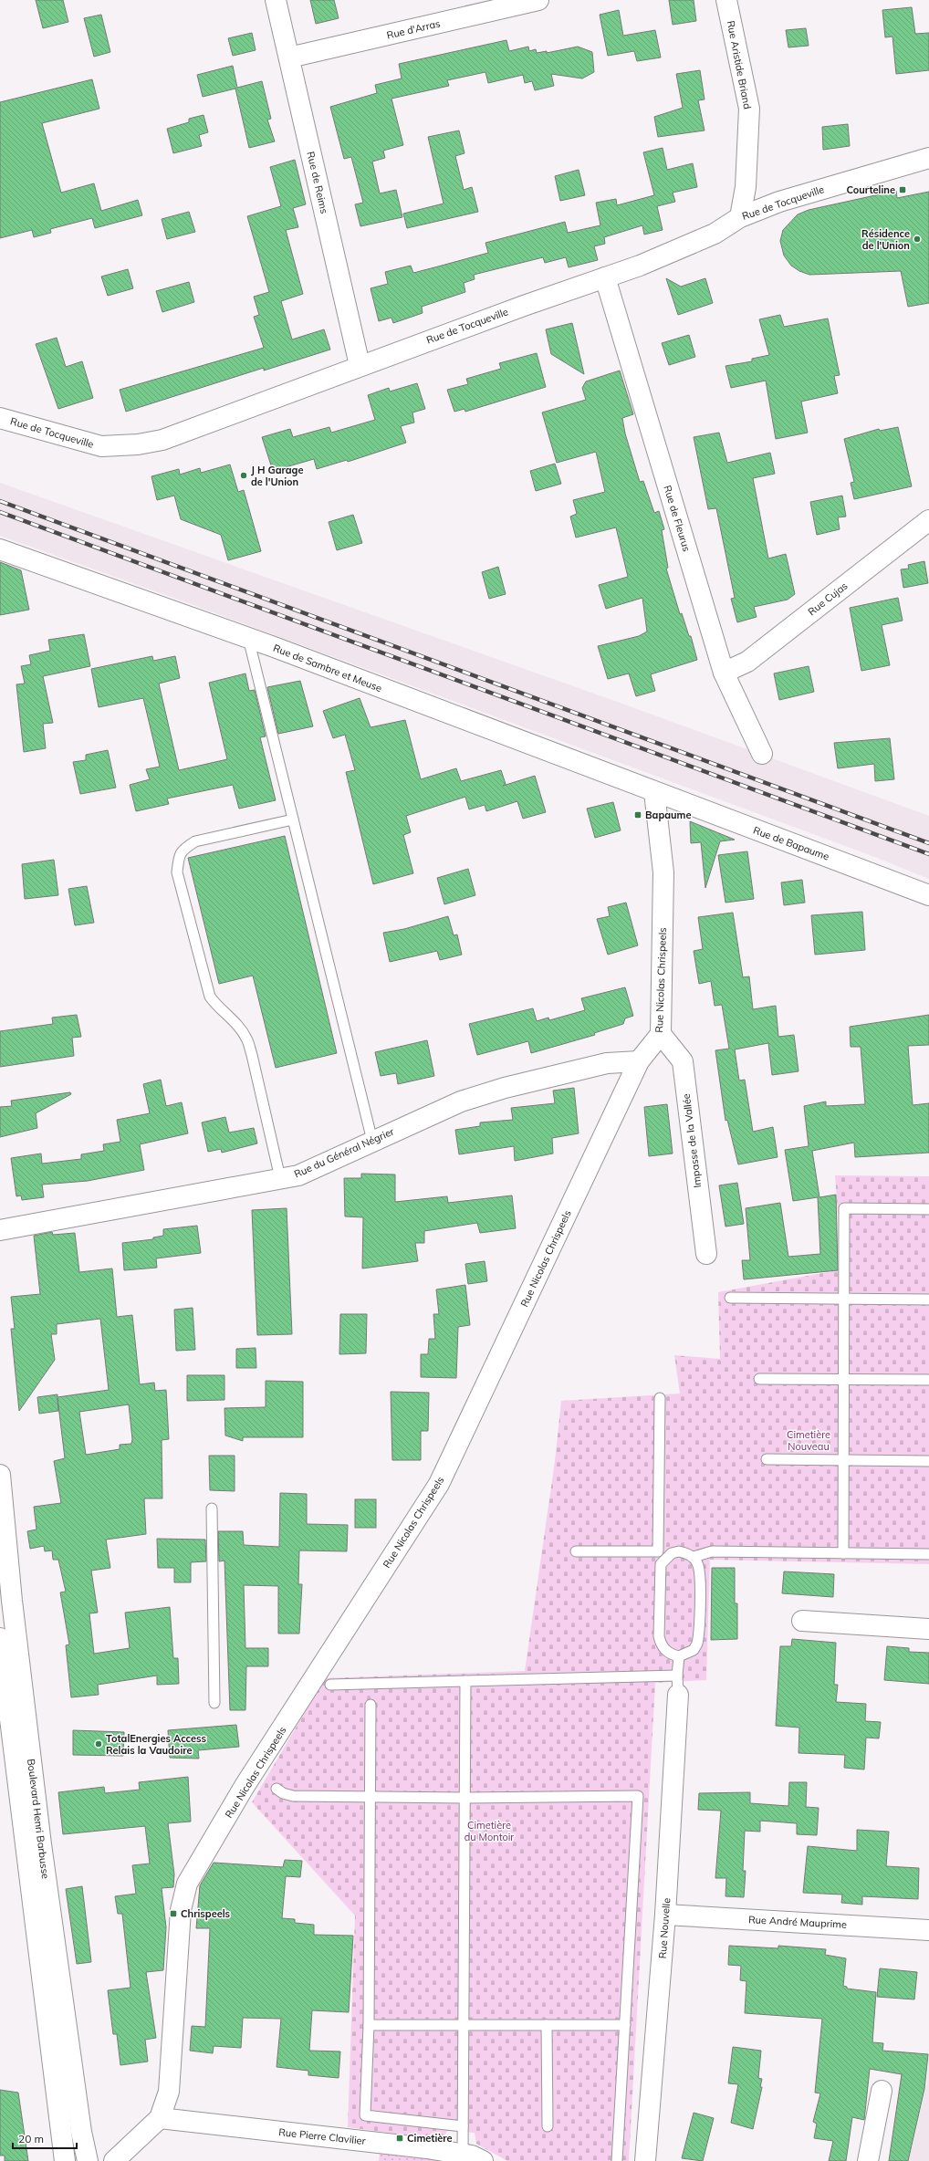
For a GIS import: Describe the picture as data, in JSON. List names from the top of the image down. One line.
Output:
{"streets":{"street":["Rue d'Arras","Rue Aristide Briand","Rue de Reims","Rue de Tocqueville","Rue de Fleurus","Rue Cujas","Rue de Sambre et Meuse","Rue de Bapaume","Rue Nicolas Chrispeels","Impasse de la Vallée","Rue du Général Négrier","Boulevard Henri Barbusse","Rue André Mauprime","Rue Nouvelle","Rue Pierre Clavilier"]},"crossings":[["Rue d'Arras","Rue de Reims"],["Rue Aristide Briand","Rue de Tocqueville"],["Rue de Reims","Rue de Tocqueville"],["Rue de Tocqueville","Rue de Fleurus"],["Rue de Fleurus","Rue Cujas"],["Rue de Sambre et Meuse","Rue de Bapaume"],["Rue de Sambre et Meuse","Rue Nicolas Chrispeels"],["Rue de Bapaume","Rue Nicolas Chrispeels"],["Rue Nicolas Chrispeels","Impasse de la Vallée"],["Rue Nicolas Chrispeels","Rue du Général Négrier"],["Rue Nicolas Chrispeels","Rue Pierre Clavilier"],["Rue André Mauprime","Rue Nouvelle"]],"parks":["Cimetière Nouveau","Cimetière du Montoir"],"places":{"transit":["Courteline","Bapaume","Chrispeels","Cimetière"],"other":["Résidence de l'Union","J H Garage de l'Union","TotalEnergies Access Relais la Vaudoire"]},"scale_bar":"20 m"}
